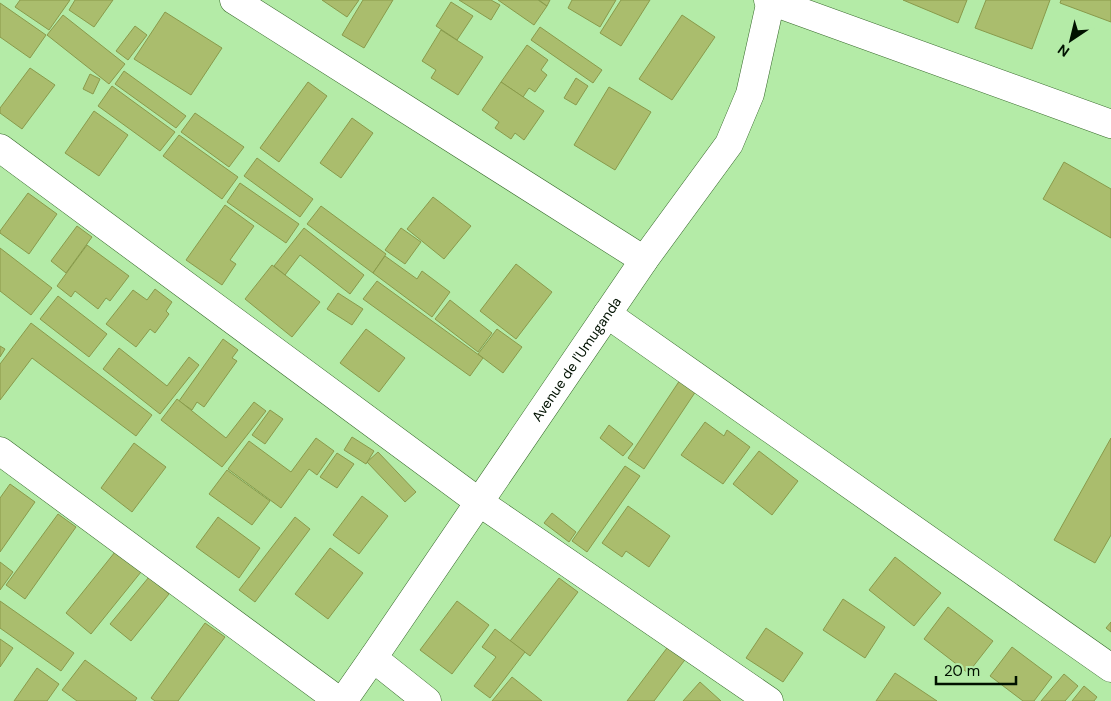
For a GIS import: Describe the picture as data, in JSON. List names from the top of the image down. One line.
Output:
{"streets":{"street":["Avenue de l'Umuganda"]},"scale_bar":"20 m","north":"bottom left"}
